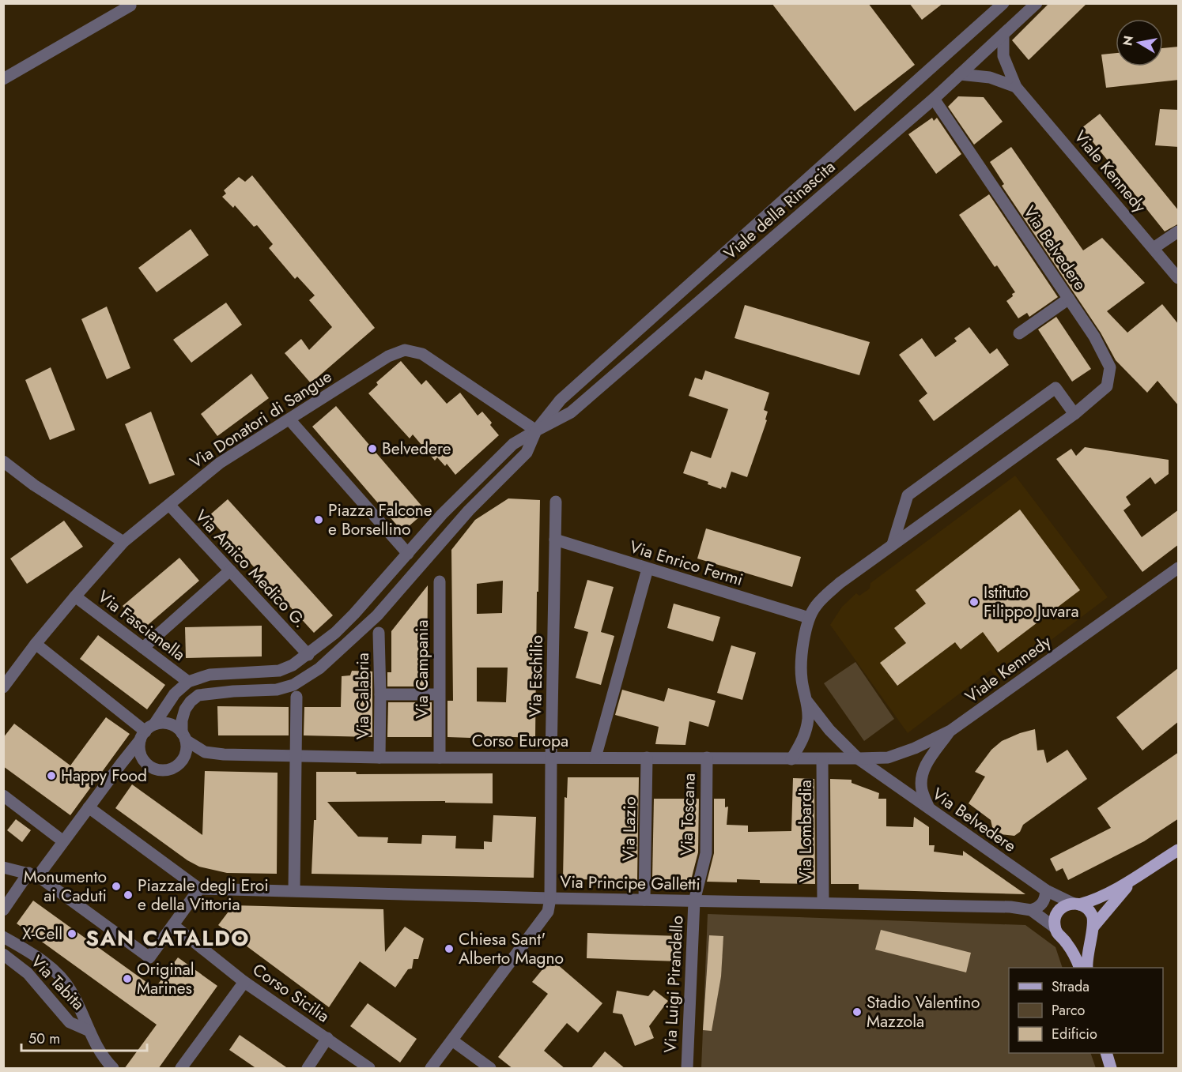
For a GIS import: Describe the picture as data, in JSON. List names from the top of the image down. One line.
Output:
{"streets":{"street":["Viale Kennedy","Viale della Rinascita","Via Belvedere","Via Donatori di Sangue","Via Enrico Fermi","Via Amico Medico G.","Via Fascianella","Via Campania","Via Eschilio","Via Calabria","Corso Europa","Via Toscana","Via Lazio","Via Lombardia","Via Principe Galletti","Via Tabita","Via Luigi Pirandello","Corso Sicilia"]},"crossings":[["Viale Kennedy","Viale della Rinascita"],["Viale Kennedy","Corso Europa"],["Viale della Rinascita","Via Belvedere"],["Viale della Rinascita","Via Donatori di Sangue"],["Viale della Rinascita","Via Amico Medico G."],["Viale della Rinascita","Via Fascianella"],["Viale della Rinascita","Corso Europa"],["Via Belvedere","Via Enrico Fermi"],["Via Belvedere","Corso Europa"],["Via Belvedere","Via Principe Galletti"],["Via Donatori di Sangue","Via Amico Medico G."],["Via Donatori di Sangue","Via Fascianella"],["Via Enrico Fermi","Via Eschilio"],["Via Campania","Corso Europa"],["Via Eschilio","Corso Europa"],["Via Eschilio","Via Principe Galletti"],["Via Calabria","Corso Europa"],["Corso Europa","Via Toscana"],["Corso Europa","Via Lazio"],["Corso Europa","Via Lombardia"],["Via Toscana","Via Principe Galletti"],["Via Toscana","Via Luigi Pirandello"],["Via Lazio","Via Principe Galletti"],["Via Lombardia","Via Principe Galletti"],["Via Principe Galletti","Via Luigi Pirandello"]],"districts":["SAN CATALDO"],"places":["Belvedere","Piazza Falcone e Borsellino","Istituto Filippo Juvara","Happy Food","Monumento ai Caduti","Piazzale degli Eroi e della Vittoria","X-Cell","Chiesa Sant' Alberto Magno","Original Marines","Stadio Valentino Mazzola"],"legend":["Strada","Parco","Edificio"],"scale_bar":"50 m","north":"left"}
